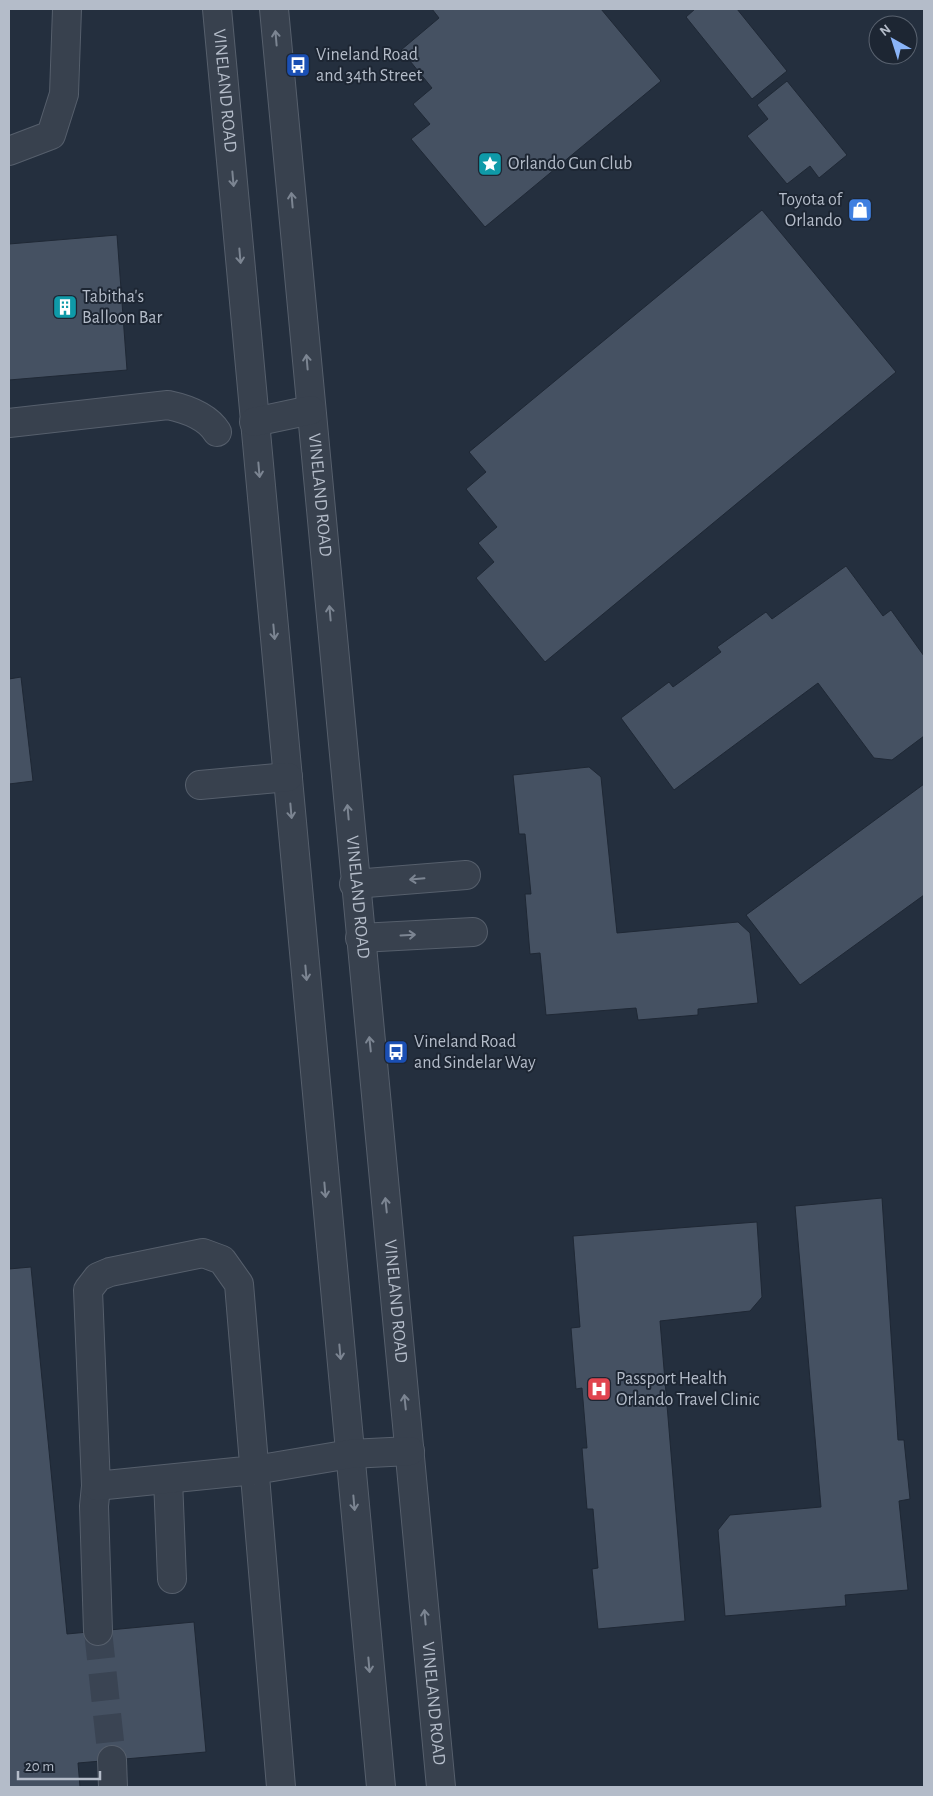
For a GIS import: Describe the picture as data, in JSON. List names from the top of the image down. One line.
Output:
{"streets":{"street":["VINELAND ROAD"]},"places":{"bus stop":["Vineland Road and 34th Street","Vineland Road and Sindelar Way"],"place":["Orlando Gun Club"],"shop":["Toyota of Orlando"],"building":["Tabitha's Balloon Bar"],"hospital":["Passport Health Orlando Travel Clinic"]},"scale_bar":"20 m","north":"top left"}
